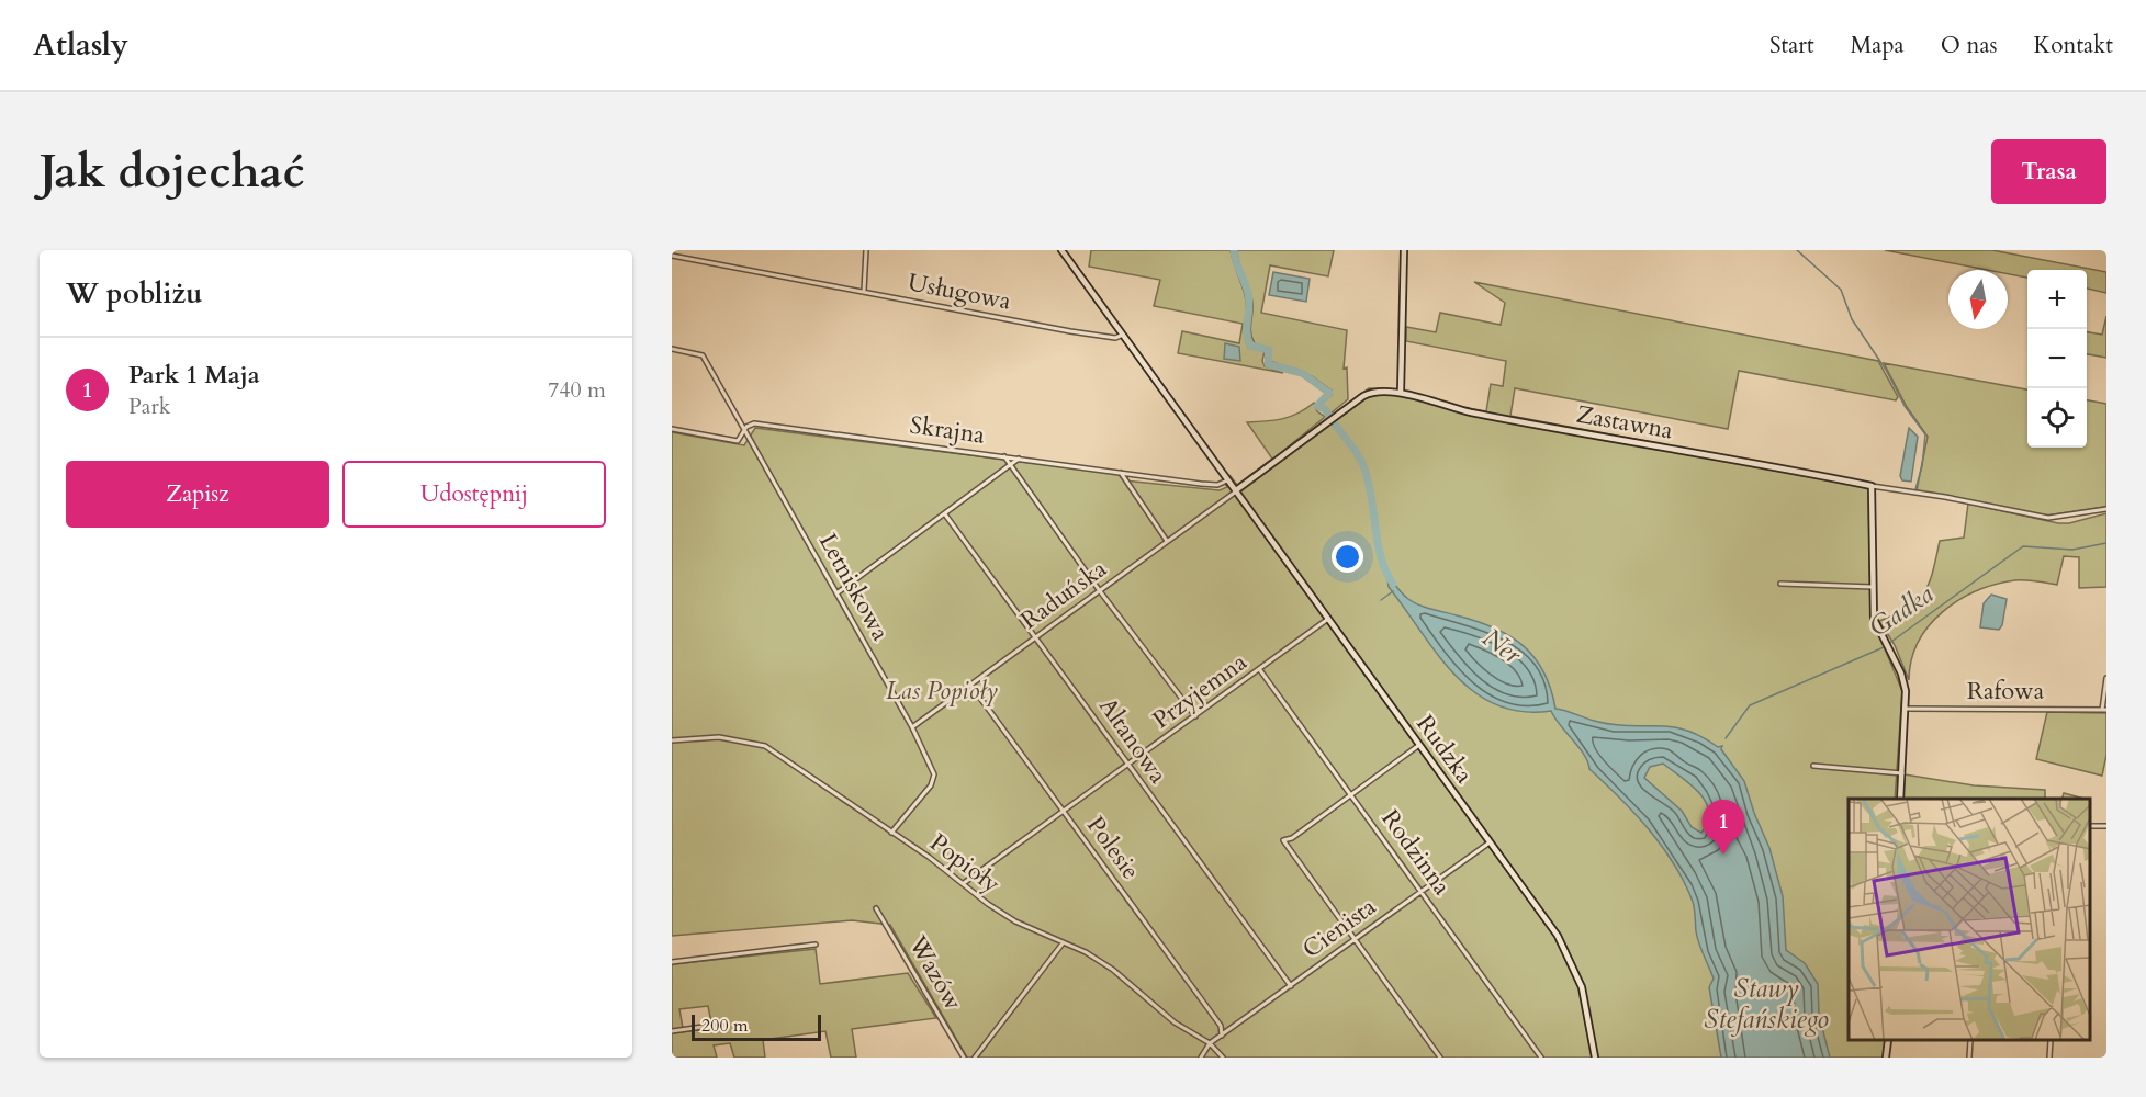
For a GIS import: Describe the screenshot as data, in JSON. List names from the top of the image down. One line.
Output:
{"streets":{"street":["Usługowa","Zastawna","Skrajna","Letniskowa","Raduńska","Przyjemna","Rafowa","Altanowa","Rudzka","Polesie","Rodzinna","Popioły","Cienista","Wazów"]},"crossings":[["Usługowa","Rudzka"],["Zastawna","Raduńska"],["Zastawna","Rudzka"],["Skrajna","Letniskowa"],["Skrajna","Rudzka"],["Letniskowa","Raduńska"],["Letniskowa","Popioły"],["Raduńska","Altanowa"],["Raduńska","Rudzka"],["Raduńska","Polesie"],["Przyjemna","Altanowa"],["Przyjemna","Rudzka"],["Przyjemna","Polesie"],["Przyjemna","Rodzinna"],["Przyjemna","Popioły"],["Altanowa","Cienista"],["Rudzka","Cienista"],["Polesie","Cienista"],["Rodzinna","Cienista"],["Popioły","Cienista"]],"water":["Gadka","Ner","Stawy Stefańskiego"],"parks":["Las Popioły"],"scale_bar":"200 m","north":"bottom","page":{"header":"Atlasly","nav":["Start","Mapa","O nas","Kontakt"],"buttons":["Trasa",["Zapisz","Udostępnij"]],"title":"Jak dojechać","heading":"W pobliżu","map_buttons":["+","−"],"list":[{"mark":"1","name":"Park 1 Maja","note":"Park","value":"740 m"}],"pins":"1","scale":"200 m"}}
